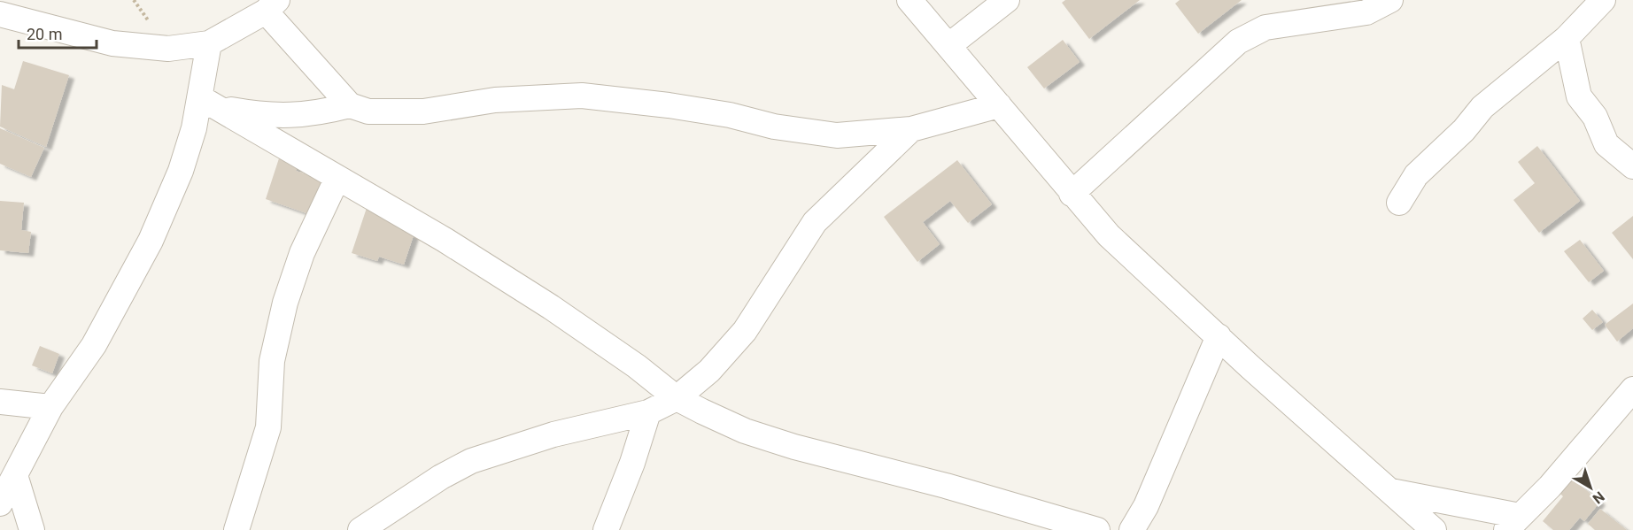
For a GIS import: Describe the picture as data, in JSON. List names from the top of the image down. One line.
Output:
{"scale_bar":"20 m","north":"bottom right"}
